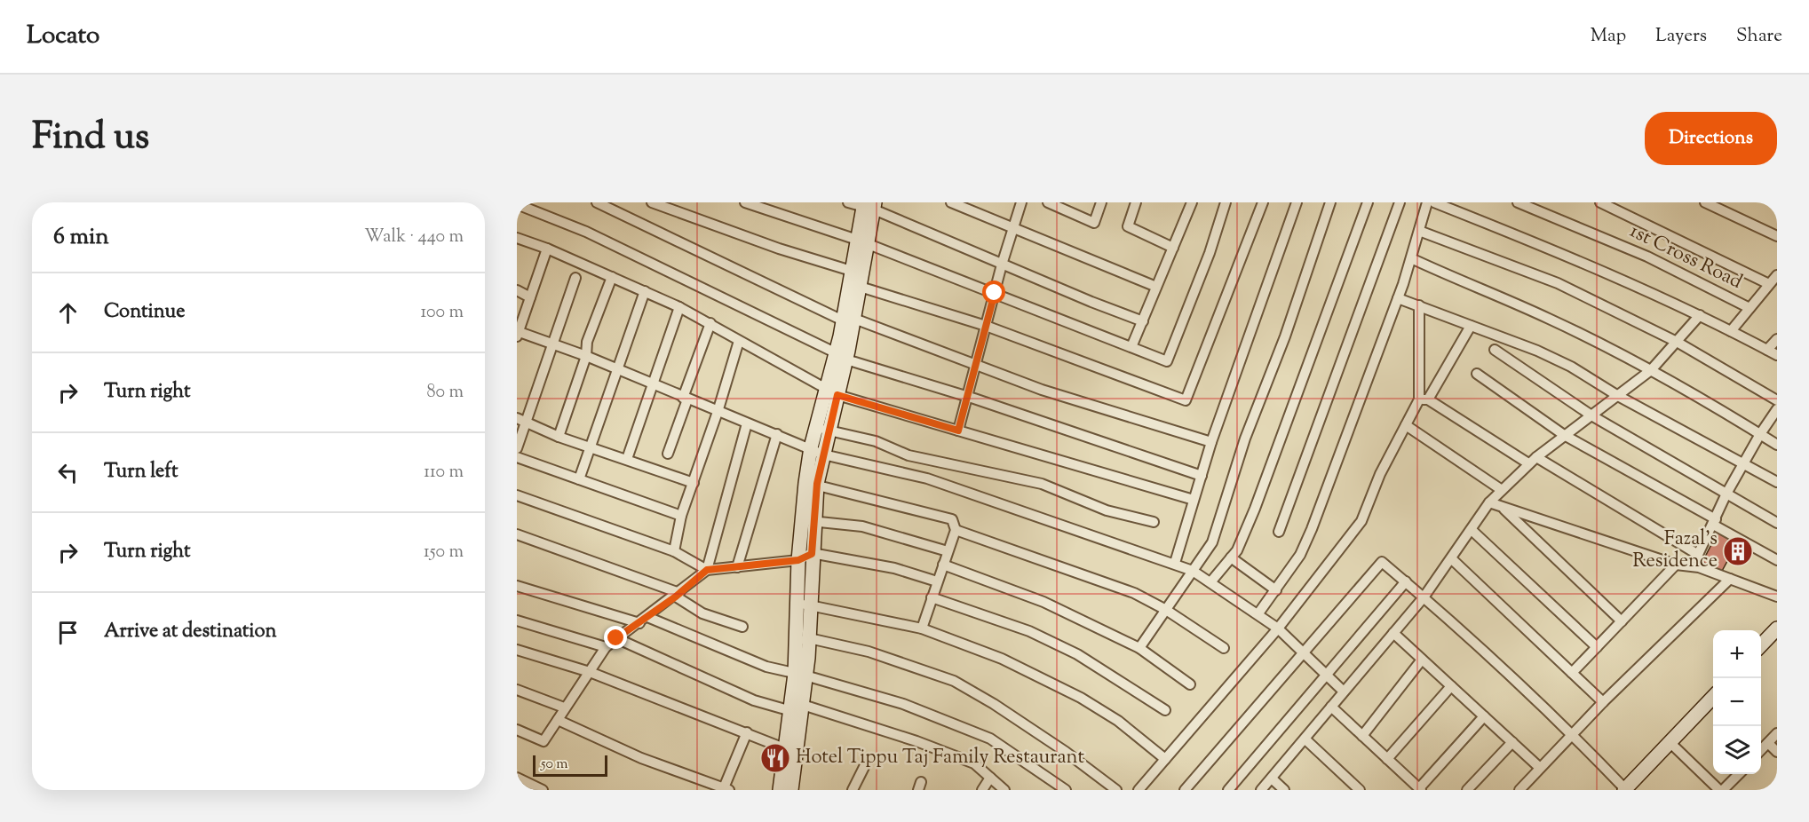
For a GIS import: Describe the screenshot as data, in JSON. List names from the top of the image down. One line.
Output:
{"streets":{"street":["1st Cross Road"]},"places":{"building":["Fazal's Residence"],"restaurant":["Hotel Tippu Taj Family Restaurant"]},"scale_bar":"50 m","page":{"header":"Locato","nav":["Map","Layers","Share"],"title":"Find us","buttons":"Directions","heading":["6 min","Walk · 440 m"],"list":[["Continue","100 m"],["Turn right","80 m"],["Turn left","110 m"],["Turn right","150 m"],"Arrive at destination"],"map_buttons":["+","−"],"scale":"50 m"}}
